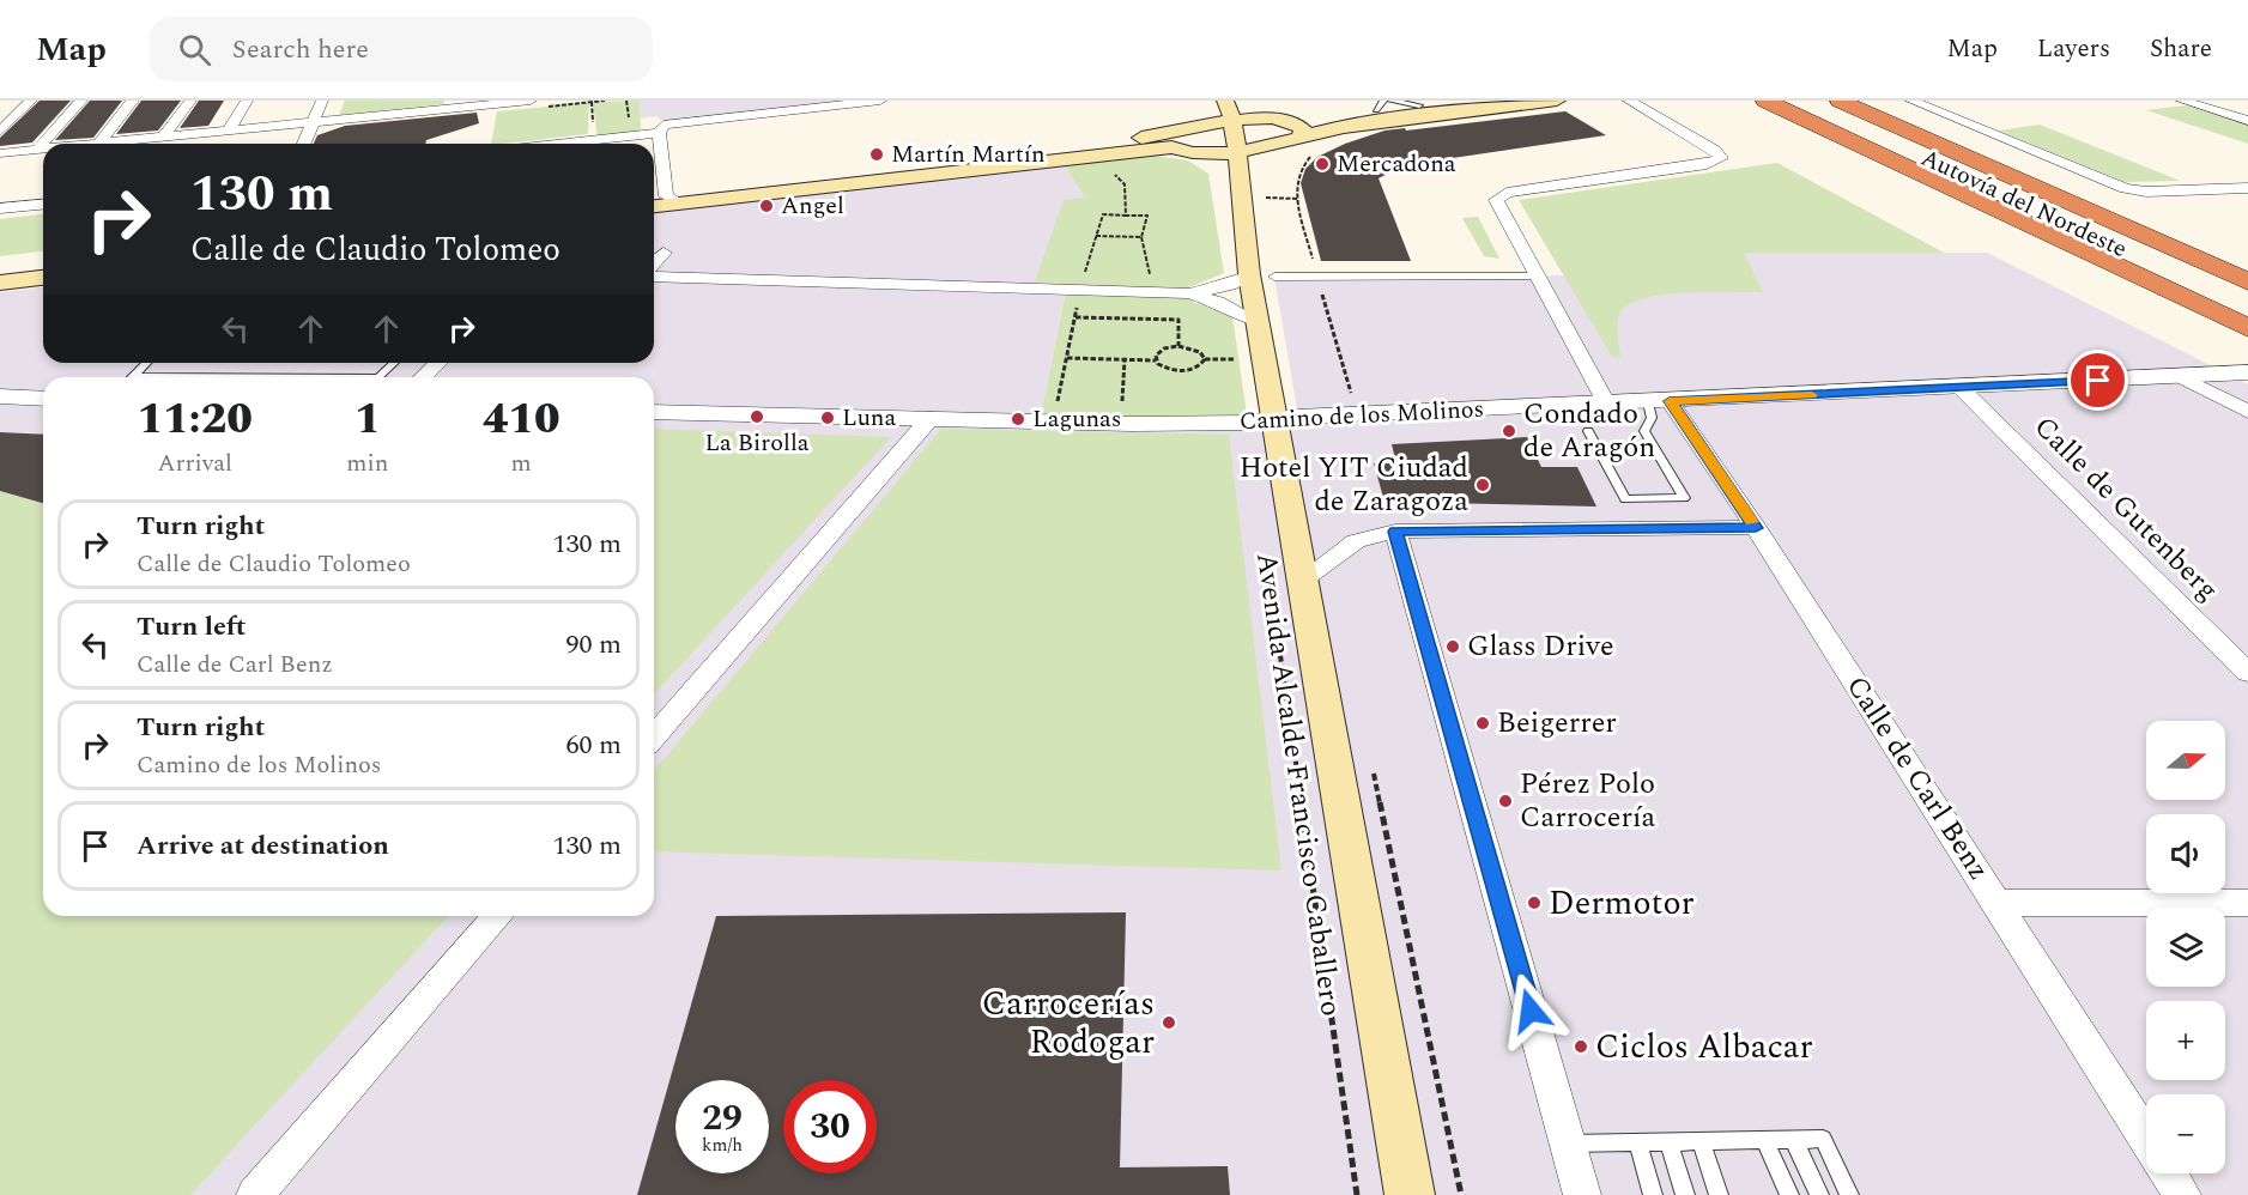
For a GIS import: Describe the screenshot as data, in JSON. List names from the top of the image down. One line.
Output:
{"streets":{"highway":["Autovía del Nordeste"],"main road":["Avenida Alcalde Francisco Caballero"],"street":["Camino de los Molinos","Calle de Gutenberg","Calle de Carl Benz"]},"crossings":[["Camino de los Molinos","Calle de Gutenberg"],["Camino de los Molinos","Calle de Carl Benz"],["Camino de los Molinos","Avenida Alcalde Francisco Caballero"]],"places":["Martín Martín","Mercadona","Angel","La Birolla","Luna","Lagunas","Condado de Aragón","Hotel YIT Ciudad de Zaragoza","Glass Drive","Beigerrer","Pérez Polo Carrocería","Dermotor","Carrocerías Rodogar","Ciclos Albacar"],"north":"right","page":{"header":"Map","search":"Search here","nav":["Map","Layers","Share"],"turn":["130 m","Calle de Claudio Tolomeo"],"eta":["11:20","Arrival","1","min","410","m"],"list":[{"name":"Turn right","note":"Calle de Claudio Tolomeo","value":"130 m"},{"name":"Turn left","note":"Calle de Carl Benz","value":"90 m"},{"name":"Turn right","note":"Camino de los Molinos","value":"60 m"},{"name":"Arrive at destination","value":"130 m"}],"map_buttons":["+","−"],"speed":"29 km/h","limit":"30"}}
